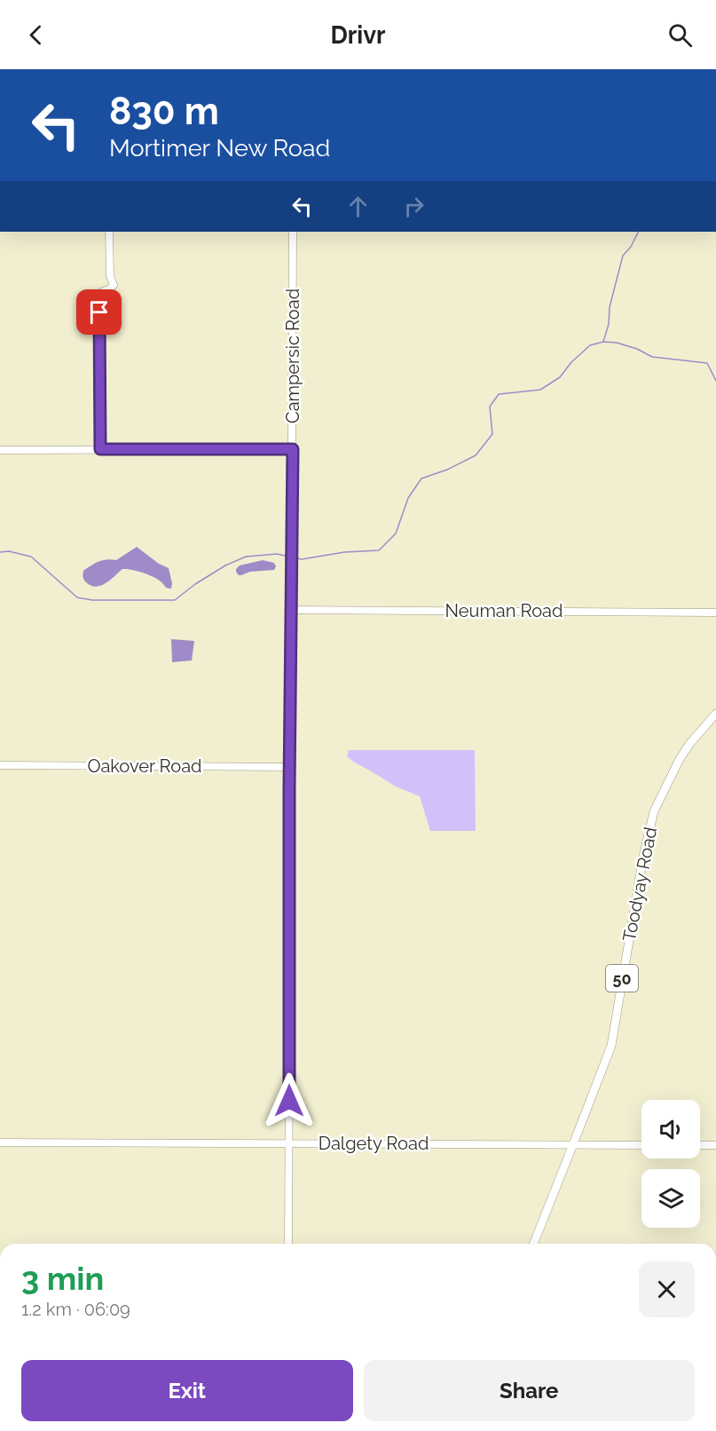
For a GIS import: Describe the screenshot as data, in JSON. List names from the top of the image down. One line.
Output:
{"streets":{"main road":["Toodyay Road","50"],"street":["Campersic Road","Neuman Road","Oakover Road","Dalgety Road"]},"crossings":[["Campersic Road","Neuman Road"],["Campersic Road","Oakover Road"],["Campersic Road","Dalgety Road"],["Toodyay Road","Dalgety Road"]],"page":{"header":"Drivr","turn":["830 m","Mortimer New Road"],"heading":["3 min","1.2 km · 06:09"],"buttons":["Exit","Share"]}}
